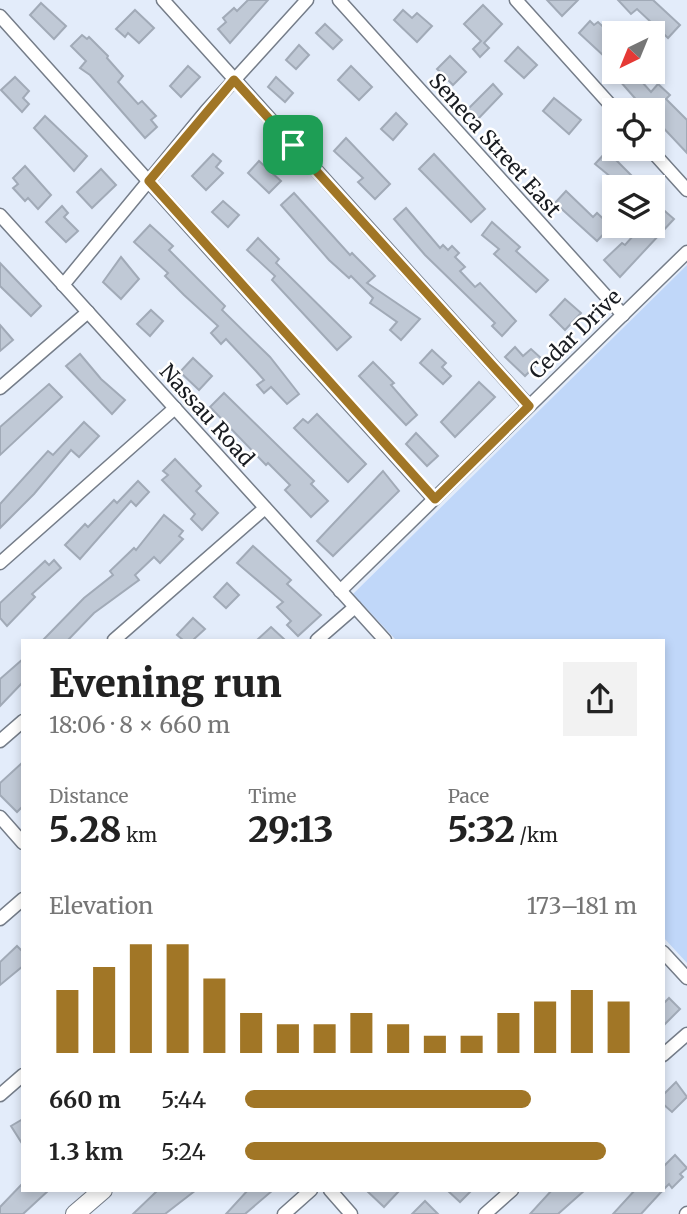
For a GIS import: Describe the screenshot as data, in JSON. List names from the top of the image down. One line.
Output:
{"streets":{"street":["Seneca Street East","Cedar Drive","Nassau Road"]},"crossings":[["Seneca Street East","Cedar Drive"],["Cedar Drive","Nassau Road"]],"north":"bottom left","page":{"heading":["Evening run","18:06 · 8 × 660 m"],"stats":[["Distance","5.28 km"],["Time","29:13"],["Pace","5:32 /km"]],"chart":["Elevation","173–181 m"],"list":[{"name":"660 m","note":"5:44"},{"name":"1.3 km","note":"5:24"}]}}
